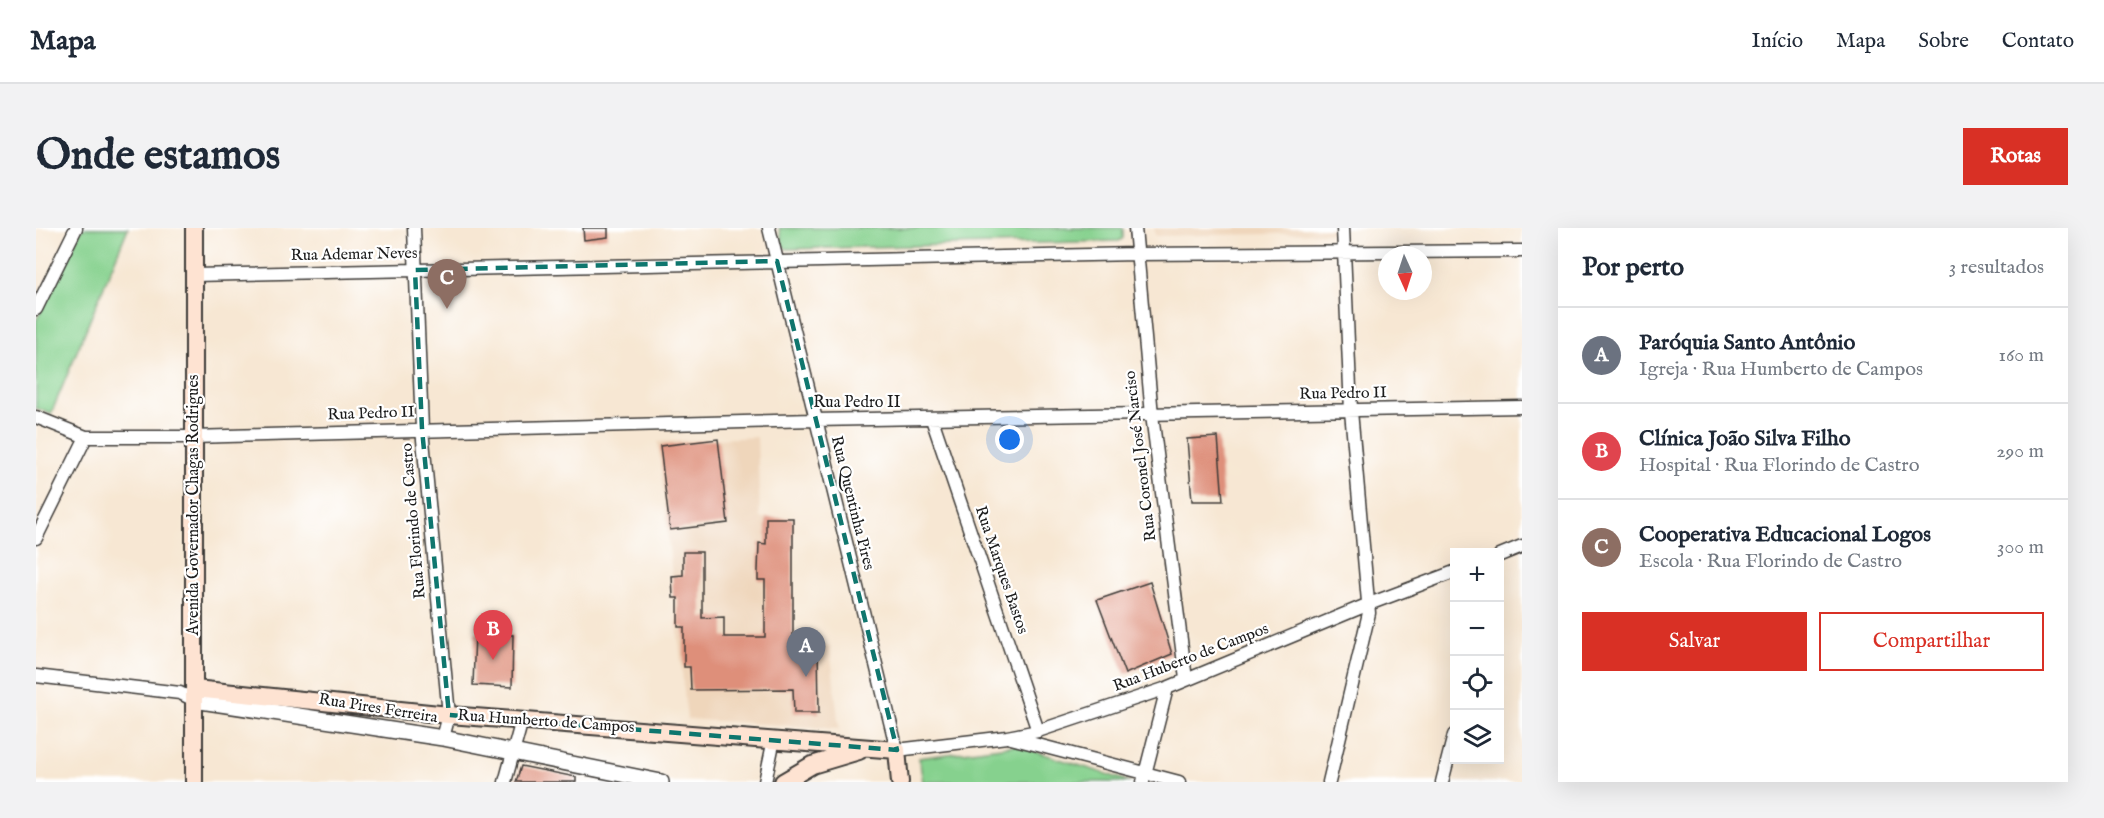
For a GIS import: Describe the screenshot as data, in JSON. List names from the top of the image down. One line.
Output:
{"streets":{"main road":["Avenida Governador Chagas Rodrigues","Rua Humberto de Campos"],"street":["Rua Ademar Neves","Rua Pedro II","Rua Coronel José Narciso","Rua Quentinha Pires","Rua Florindo de Castro","Rua Marques Bastos","Rua Huberto de Campos","Rua Pires Ferreira"]},"crossings":[["Rua Ademar Neves","Rua Coronel José Narciso"],["Rua Ademar Neves","Rua Quentinha Pires"],["Rua Ademar Neves","Avenida Governador Chagas Rodrigues"],["Rua Ademar Neves","Rua Florindo de Castro"],["Rua Pedro II","Rua Coronel José Narciso"],["Rua Pedro II","Rua Quentinha Pires"],["Rua Pedro II","Avenida Governador Chagas Rodrigues"],["Rua Pedro II","Rua Florindo de Castro"],["Rua Pedro II","Rua Marques Bastos"],["Rua Coronel José Narciso","Rua Huberto de Campos"],["Rua Quentinha Pires","Rua Huberto de Campos"],["Rua Quentinha Pires","Rua Humberto de Campos"],["Avenida Governador Chagas Rodrigues","Rua Pires Ferreira"],["Avenida Governador Chagas Rodrigues","Rua Humberto de Campos"],["Rua Florindo de Castro","Rua Pires Ferreira"],["Rua Florindo de Castro","Rua Humberto de Campos"],["Rua Marques Bastos","Rua Huberto de Campos"],["Rua Huberto de Campos","Rua Humberto de Campos"],["Rua Pires Ferreira","Rua Humberto de Campos"]],"north":"bottom","page":{"header":"Mapa","nav":["Início","Mapa","Sobre","Contato"],"buttons":["Rotas",["Salvar","Compartilhar"]],"title":"Onde estamos","heading":["Por perto","3 resultados"],"pins":["C","B","A"],"list":[{"mark":"A","name":"Paróquia Santo Antônio","note":"Igreja · Rua Humberto de Campos","value":"160 m"},{"mark":"B","name":"Clínica João Silva Filho","note":"Hospital · Rua Florindo de Castro","value":"290 m"},{"mark":"C","name":"Cooperativa Educacional Logos","note":"Escola · Rua Florindo de Castro","value":"300 m"}],"map_buttons":["+","−"]}}
